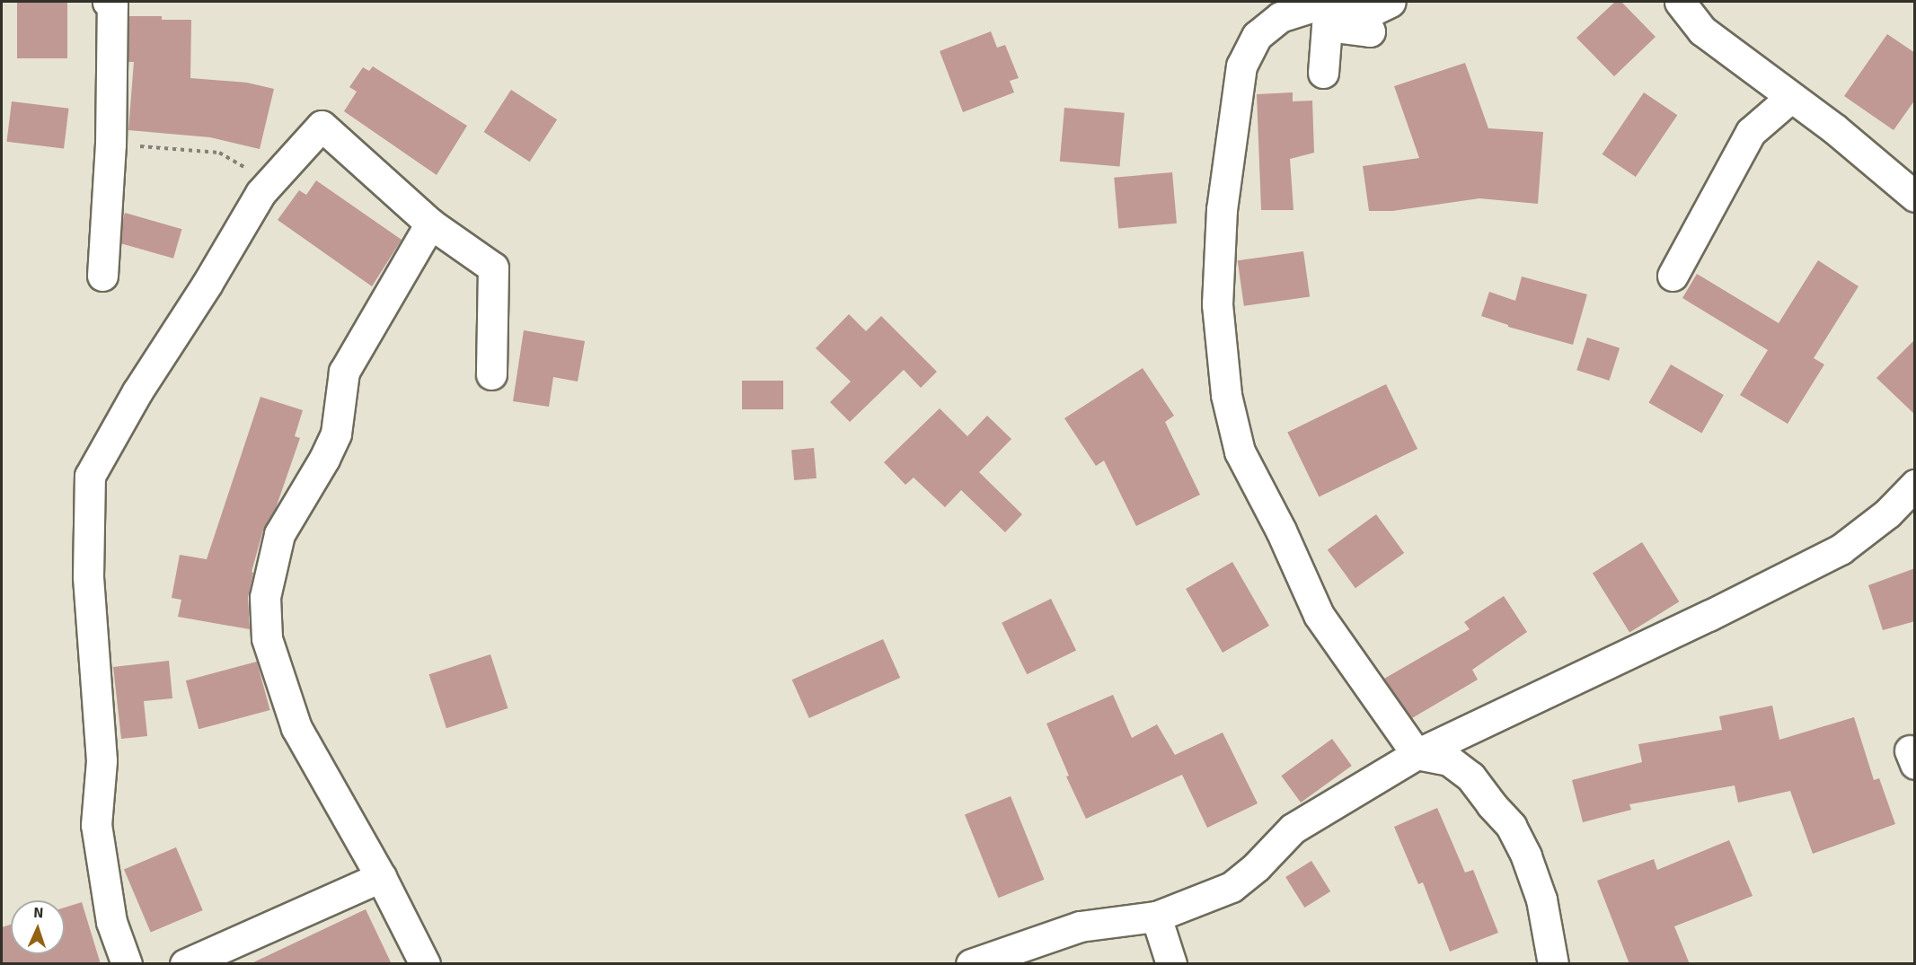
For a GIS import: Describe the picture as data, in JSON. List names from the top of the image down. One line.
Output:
{"north":"top"}
